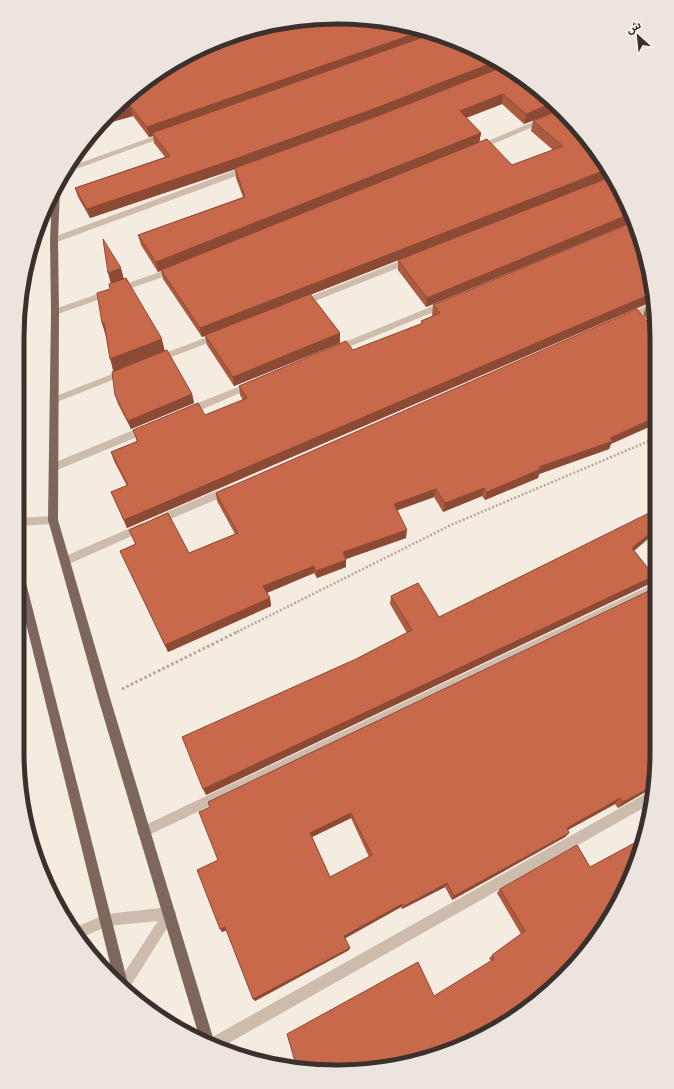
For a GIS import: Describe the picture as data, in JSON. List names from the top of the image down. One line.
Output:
{"north":"top left"}
